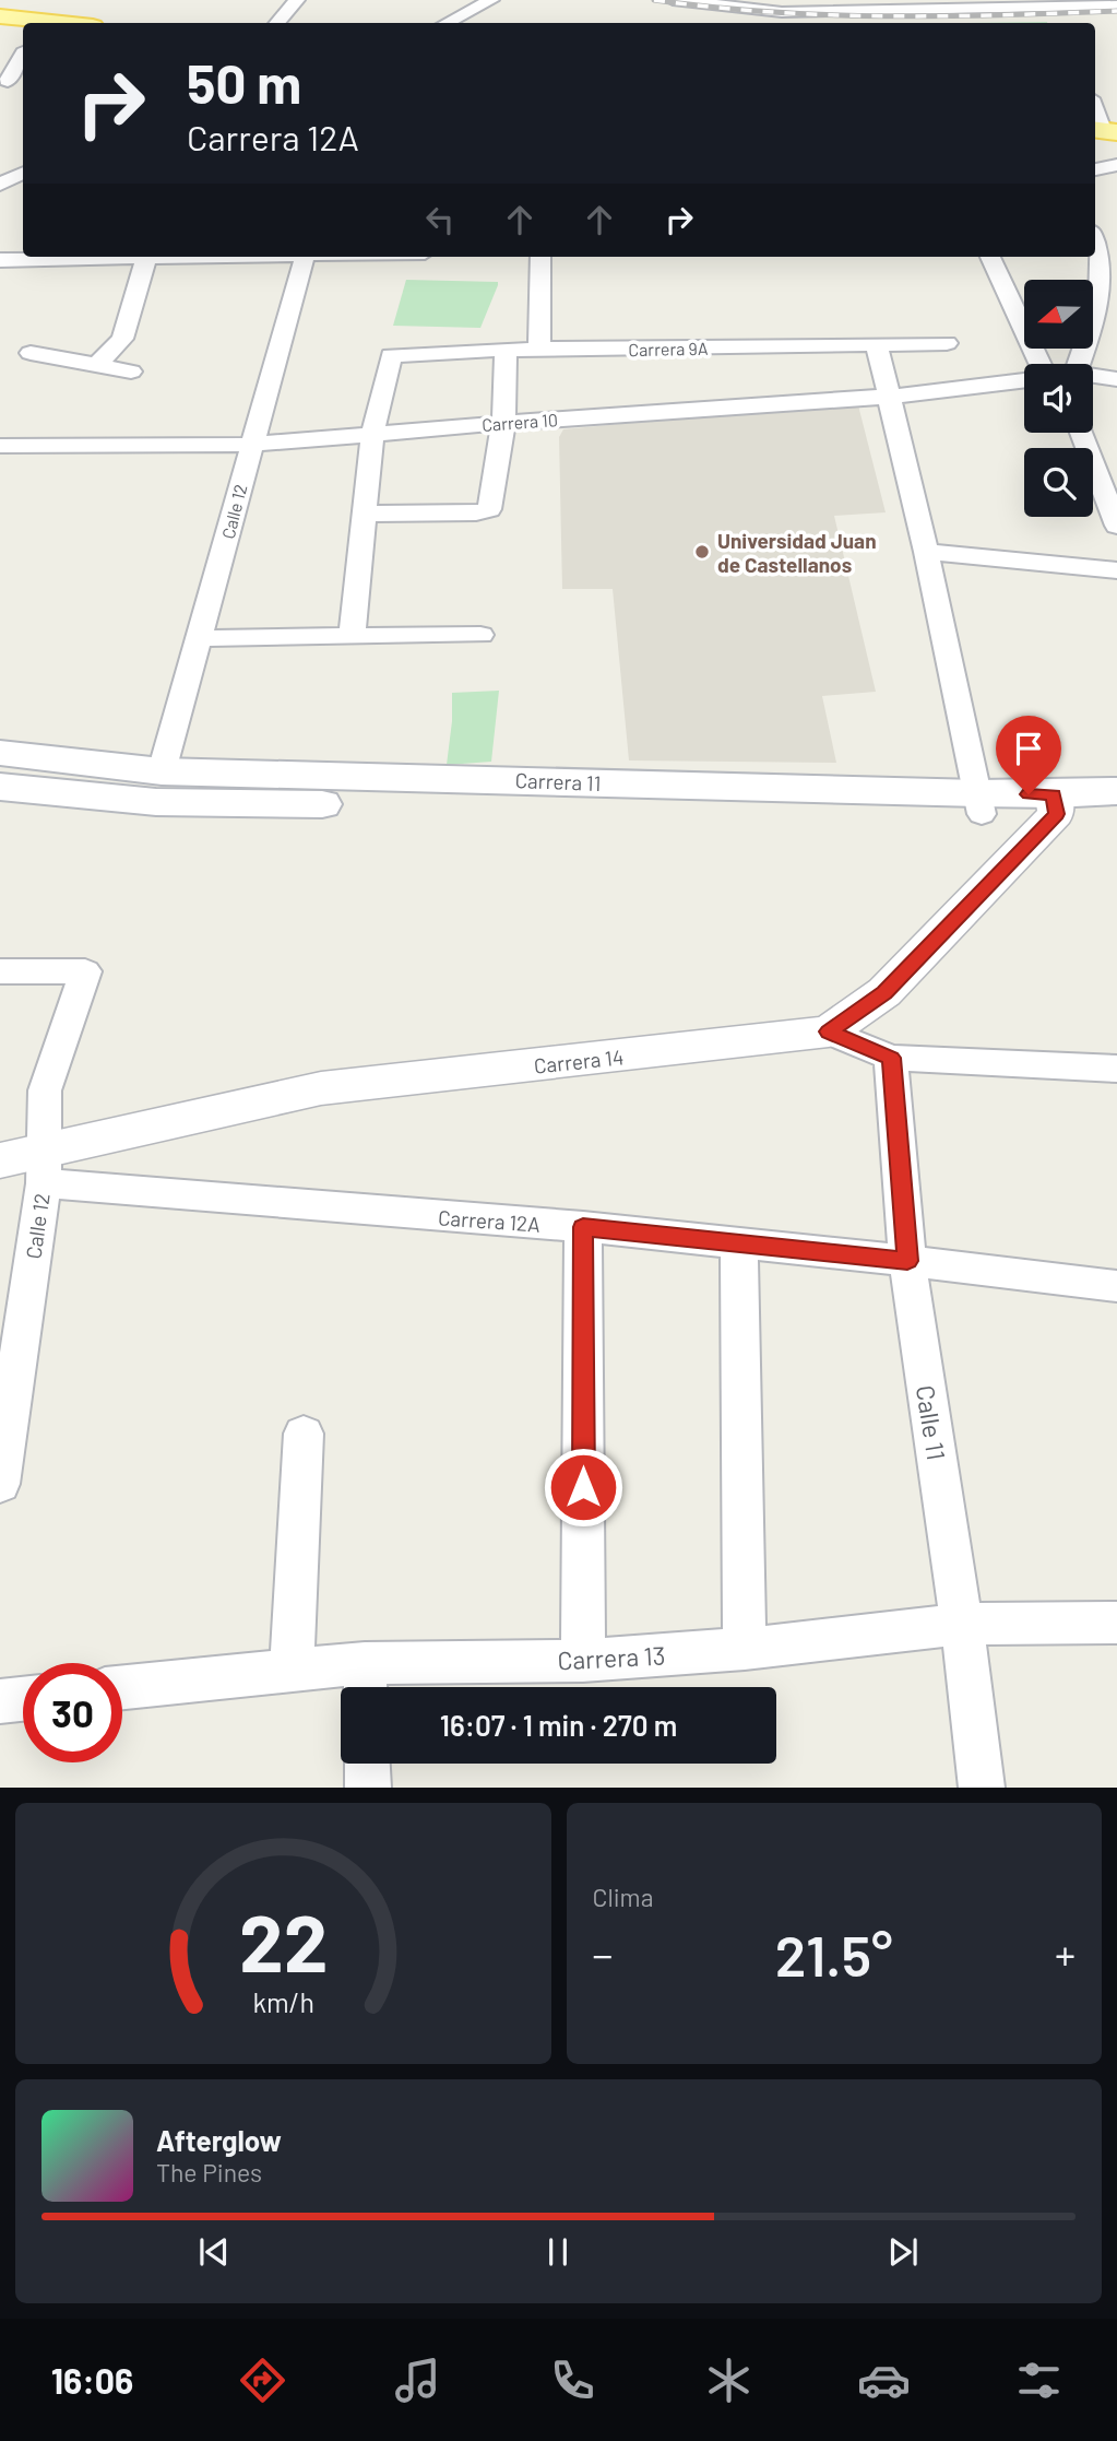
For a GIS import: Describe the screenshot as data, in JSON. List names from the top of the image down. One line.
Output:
{"streets":{"main road":["Carrera 11"],"street":["Carrera 9A","Carrera 10","Calle 12","Carrera 14","Carrera 12A","Calle 11","Carrera 13"]},"crossings":[["Carrera 9A","Carrera 10"],["Carrera 10","Calle 12"],["Calle 12","Carrera 11"],["Calle 12","Carrera 14"],["Calle 12","Carrera 12A"],["Carrera 11","Carrera 14"],["Carrera 14","Carrera 12A"],["Carrera 12A","Calle 11"],["Calle 11","Carrera 13"]],"places":["Universidad Juan de Castellanos"],"north":"left","page":{"turn":["50 m","Carrera 12A"],"limit":"30","trip":"16:07 · 1 min · 270 m","tile":"Clima","heat":["−","21.5°","+"],"song":["Afterglow","The Pines"],"tabs":"16:06","gauge":["22","km/h"]}}
